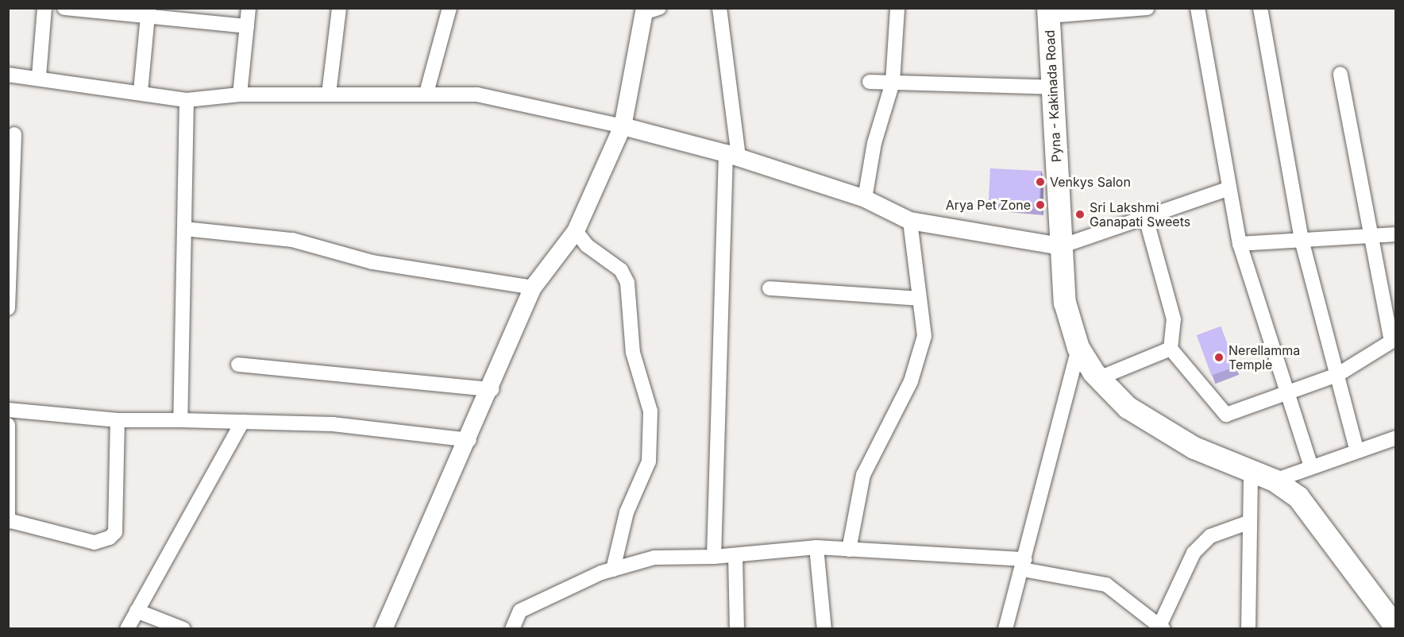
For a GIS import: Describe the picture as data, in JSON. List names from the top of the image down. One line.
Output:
{"streets":{"main road":["Pyna - Kakinada Road"]},"places":["Venkys Salon","Arya Pet Zone","Sri Lakshmi Ganapati Sweets","Nerellamma Temple"]}
